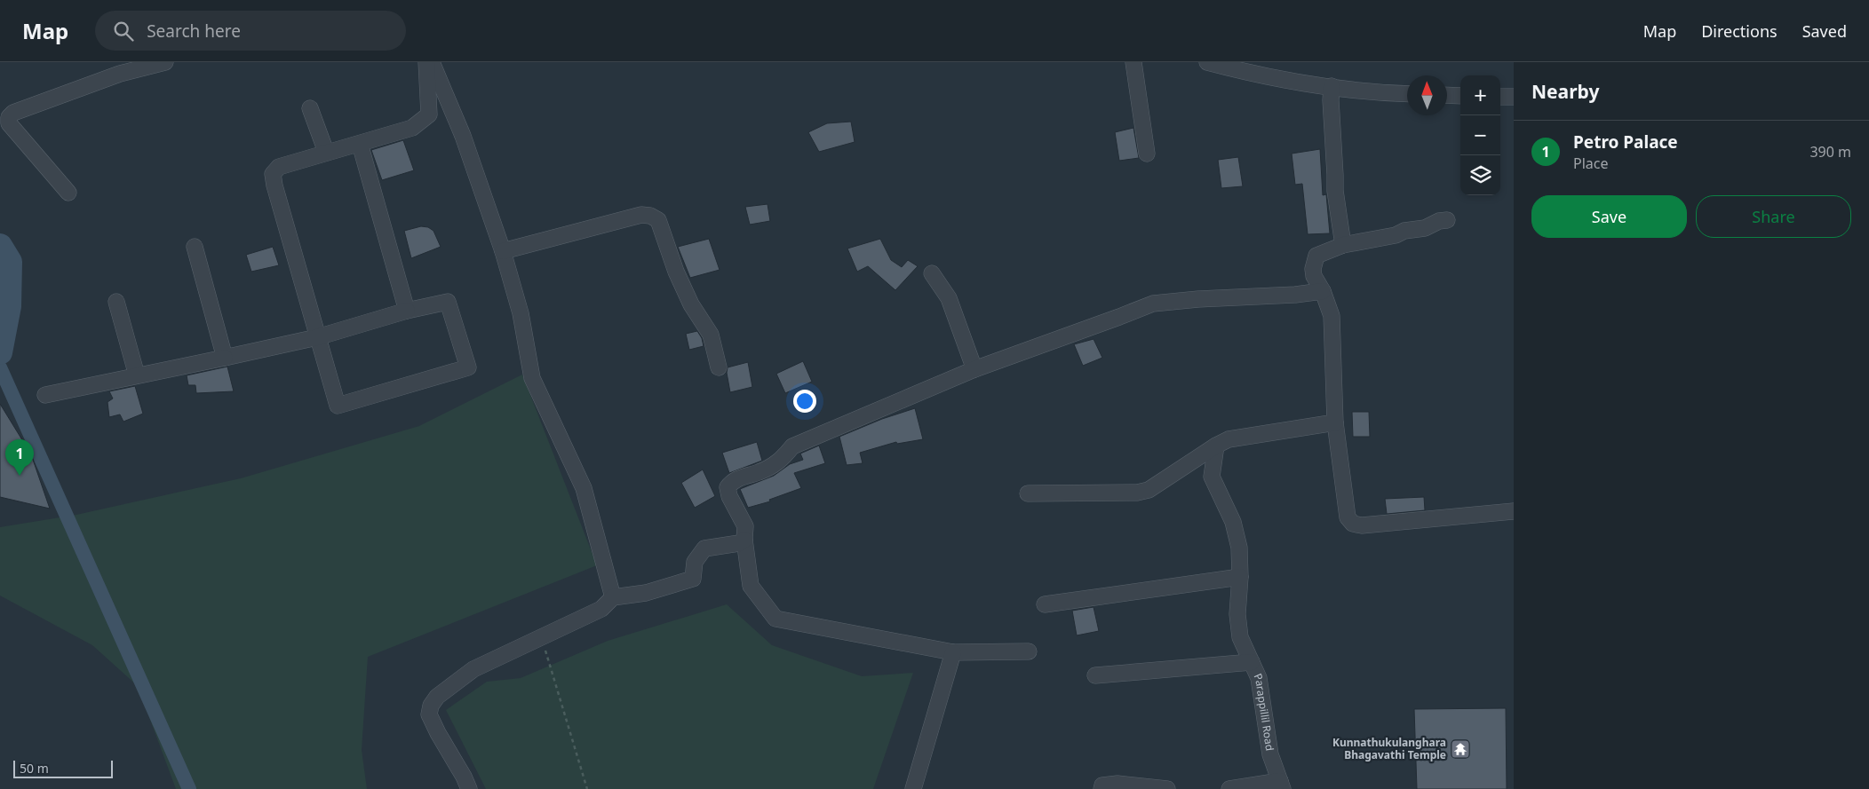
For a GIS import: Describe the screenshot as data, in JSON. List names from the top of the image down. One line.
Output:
{"streets":{"street":["Parappillil Road"]},"places":{"temple":["Kunnathukulanghara Bhagavathi Temple"]},"scale_bar":"50 m","north":"top","page":{"header":"Map","search":"Search here","nav":["Map","Directions","Saved"],"heading":"Nearby","map_buttons":["+","−"],"list":[{"mark":"1","name":"Petro Palace","note":"Place","value":"390 m"}],"buttons":["Save","Share"],"pins":"1","scale":"50 m"}}
